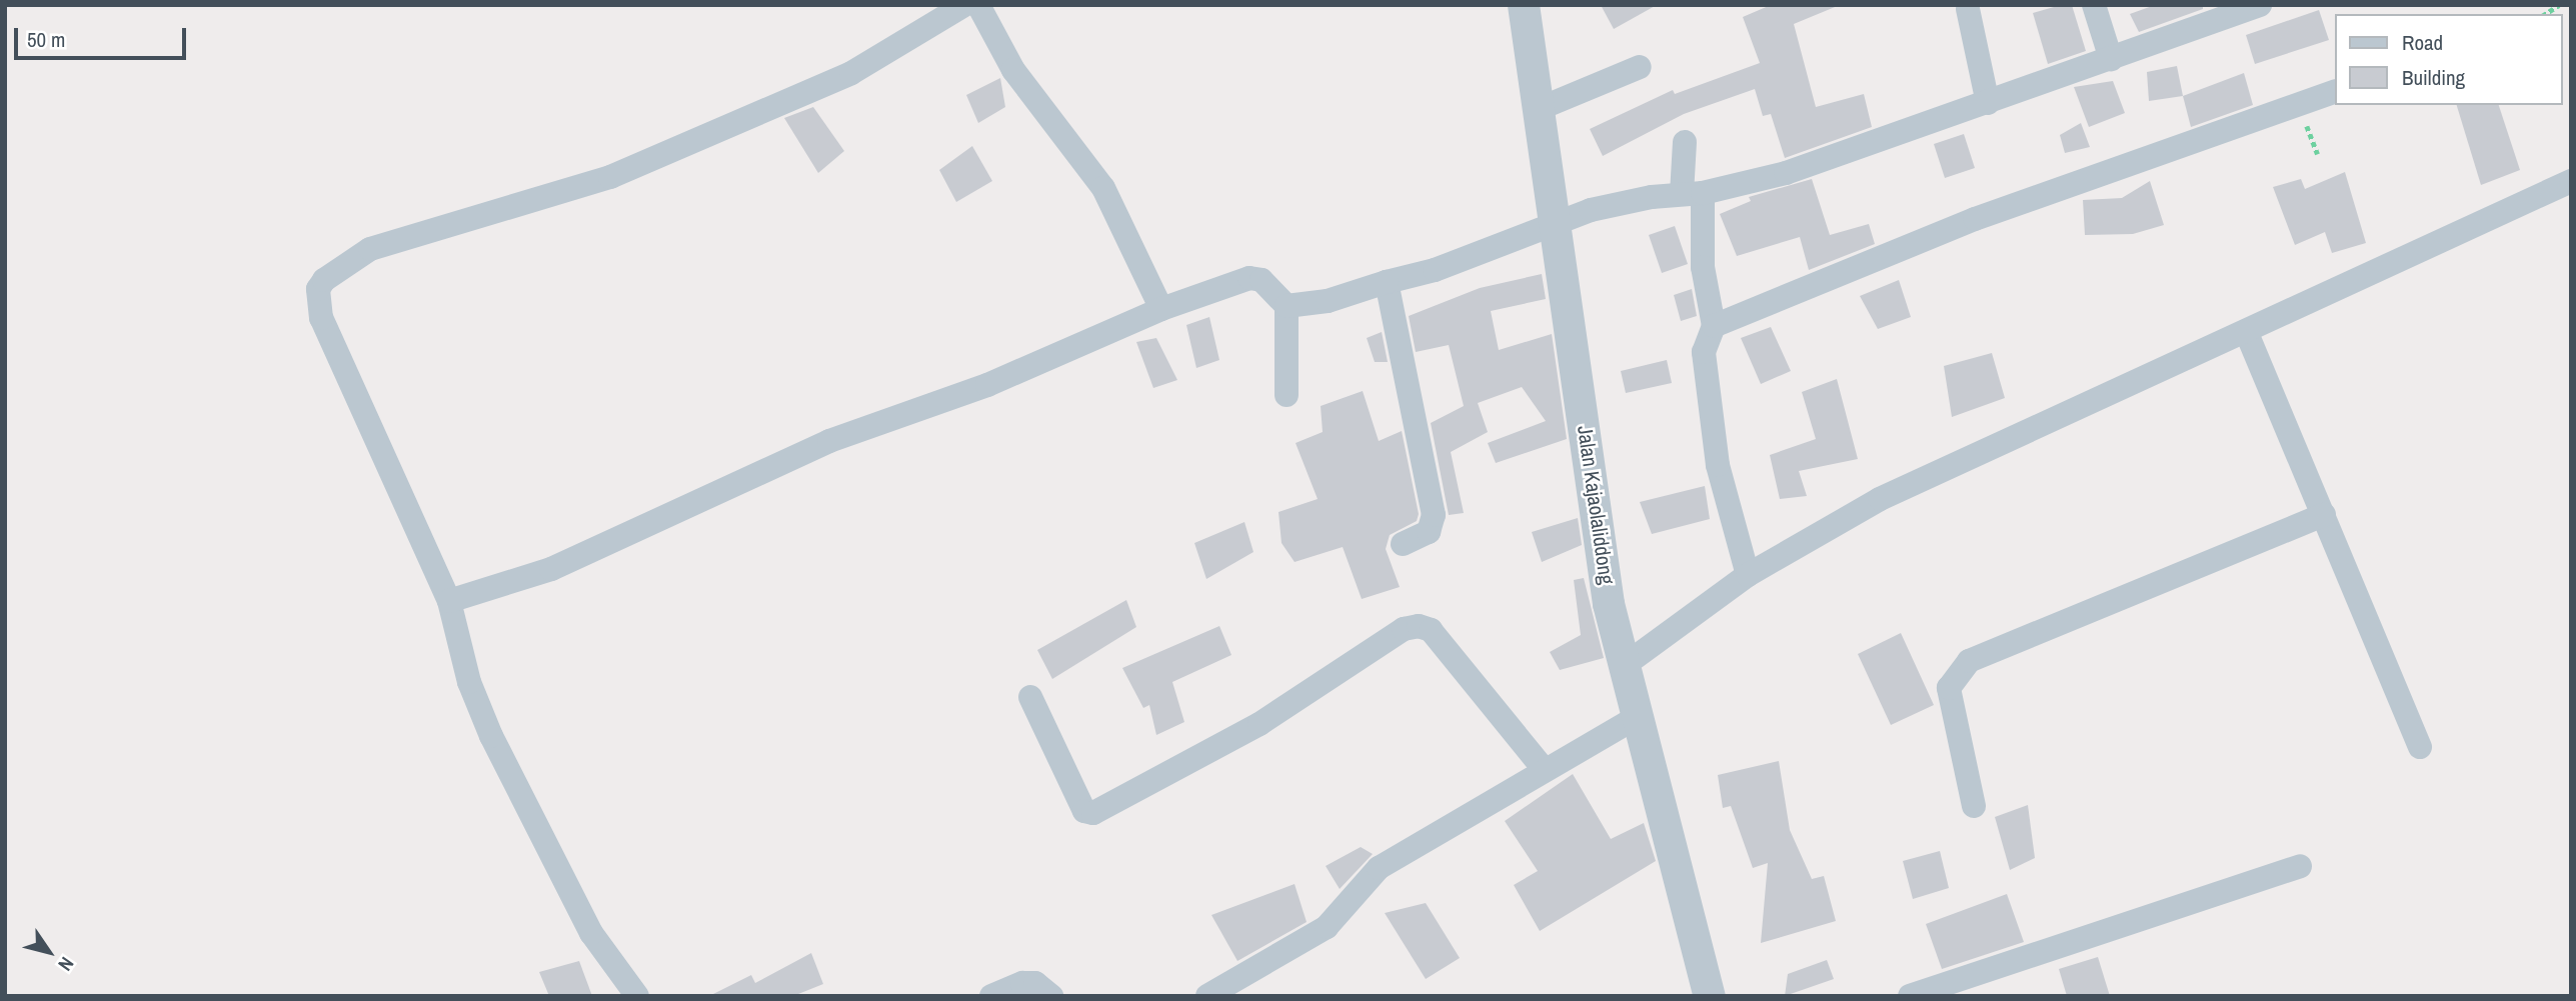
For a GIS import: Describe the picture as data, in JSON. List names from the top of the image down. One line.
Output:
{"streets":{"street":["Jalan Kajaolaliddong"]},"legend":["Road","Building"],"scale_bar":"50 m","north":"bottom right"}
